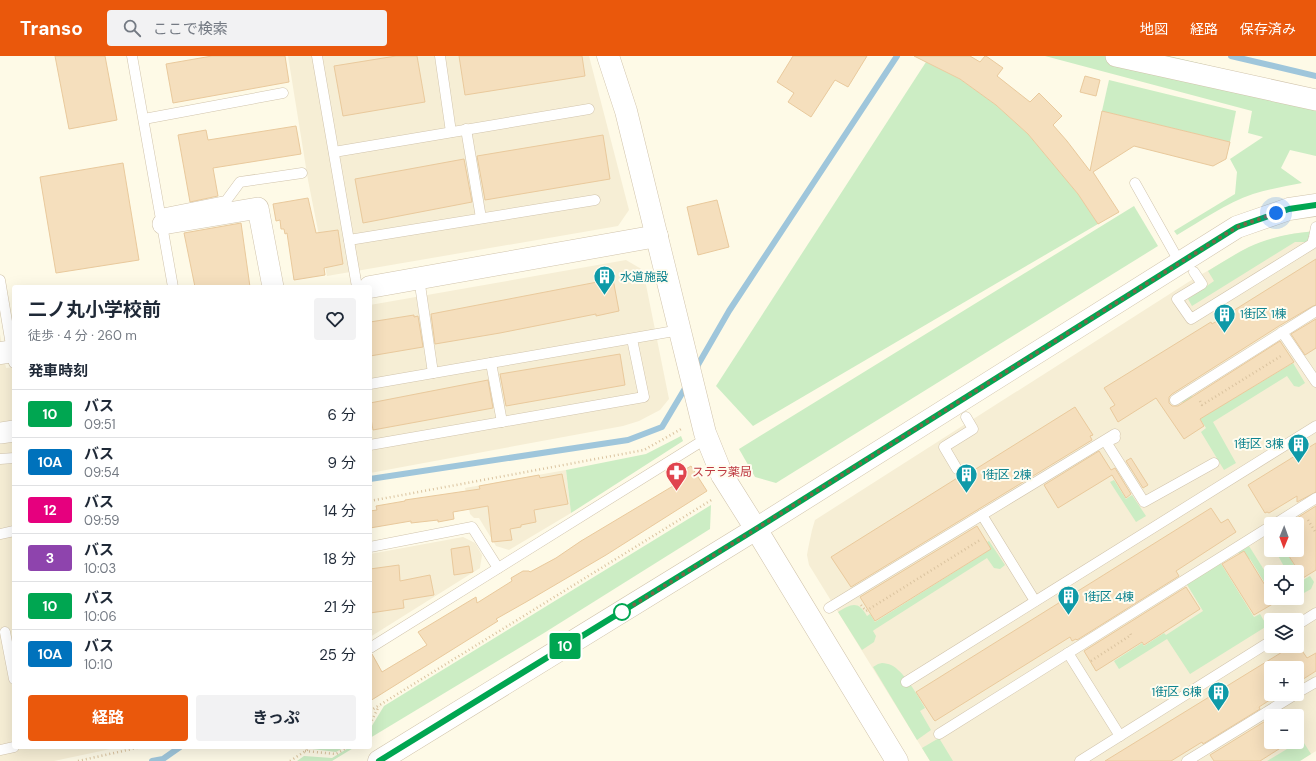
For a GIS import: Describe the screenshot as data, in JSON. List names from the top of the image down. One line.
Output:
{"places":{"building":["水道施設","1街区 1棟","1街区 3棟","1街区 2棟","1街区 4棟","1街区 6棟"],"pharmacy":["ステラ薬局"]},"lines":["bus line 10"],"north":"bottom","page":{"header":"Transo","search":"ここで検索","nav":["地図","経路","保存済み"],"on_map":"10","heading":[["二ノ丸小学校前","徒歩 · 4 分 · 260 m"],"発車時刻"],"list":[{"mark":"10","name":"バス","note":"09:51","value":"6 分"},{"mark":"10A","name":"バス","note":"09:54","value":"9 分"},{"mark":"12","name":"バス","note":"09:59","value":"14 分"},{"mark":"3","name":"バス","note":"10:03","value":"18 分"},{"mark":"10","name":"バス","note":"10:06","value":"21 分"},{"mark":"10A","name":"バス","note":"10:10","value":"25 分"}],"map_buttons":["+","−"],"buttons":["経路","きっぷ"]}}
